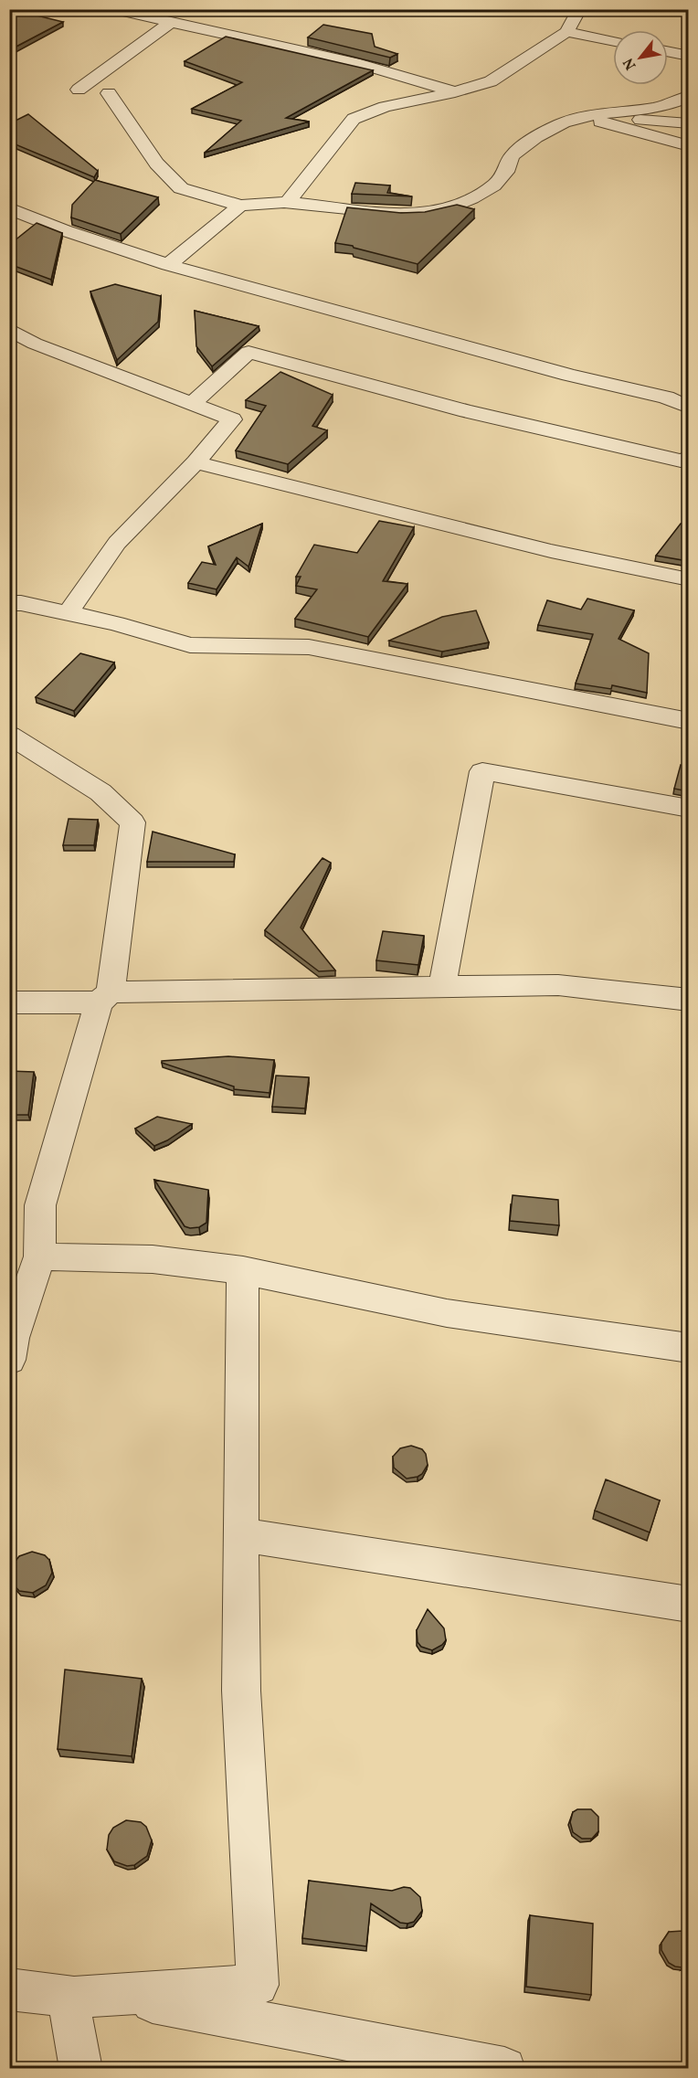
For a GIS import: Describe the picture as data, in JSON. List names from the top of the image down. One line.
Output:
{"north":"bottom left"}
